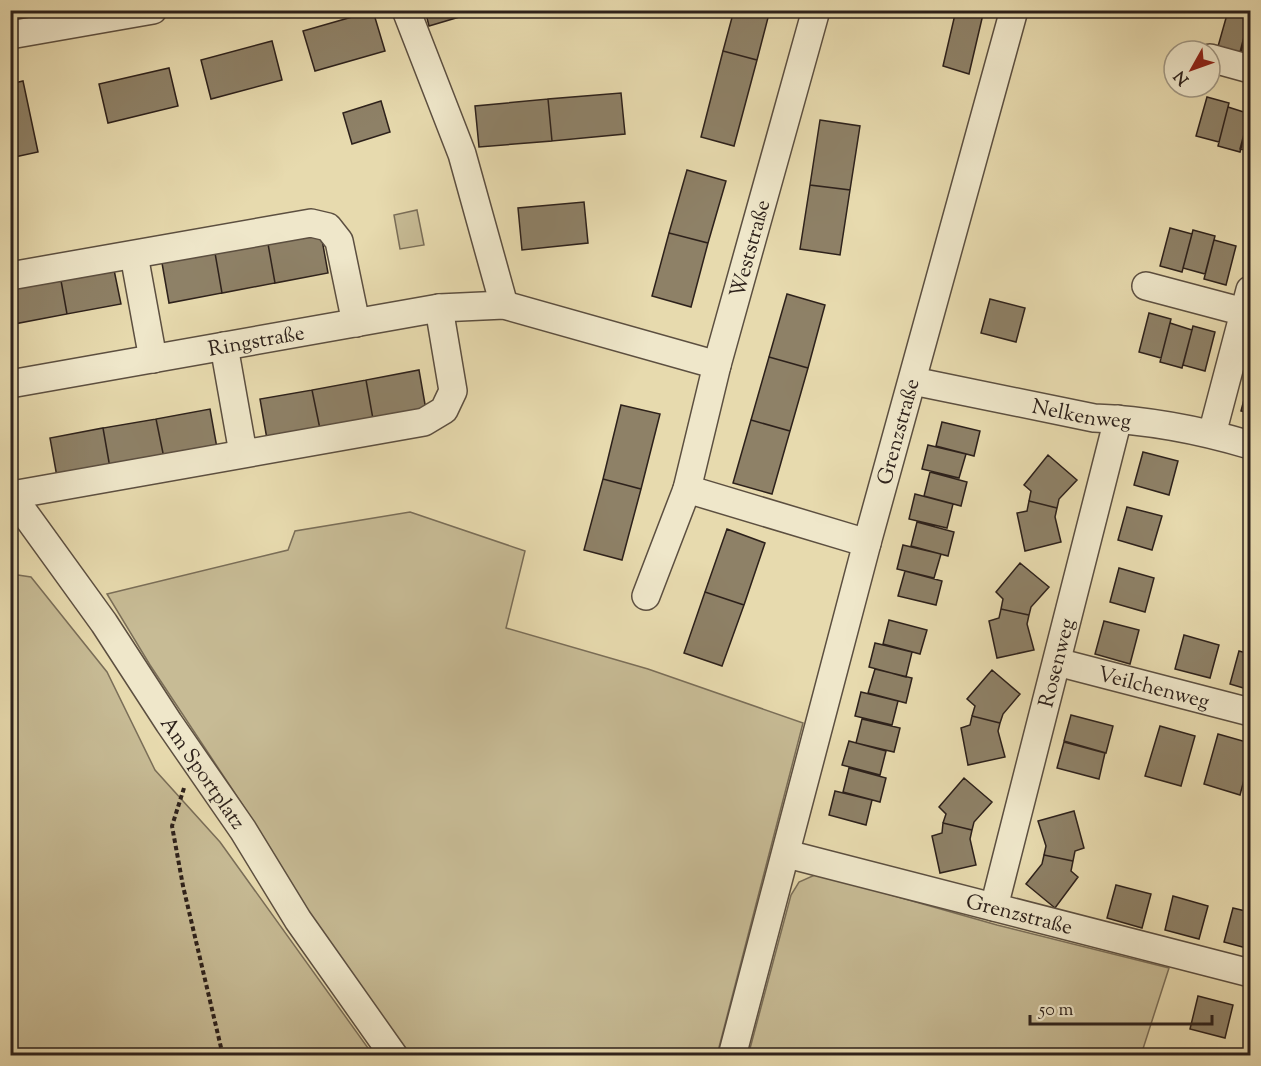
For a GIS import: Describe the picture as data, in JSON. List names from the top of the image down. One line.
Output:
{"streets":{"street":["Weststraße","Ringstraße","Nelkenweg","Grenzstraße","Rosenweg","Veilchenweg","Am Sportplatz"]},"crossings":[["Weststraße","Ringstraße"],["Nelkenweg","Grenzstraße"],["Nelkenweg","Rosenweg"],["Grenzstraße","Rosenweg"],["Rosenweg","Veilchenweg"]],"scale_bar":"50 m","north":"bottom left"}
